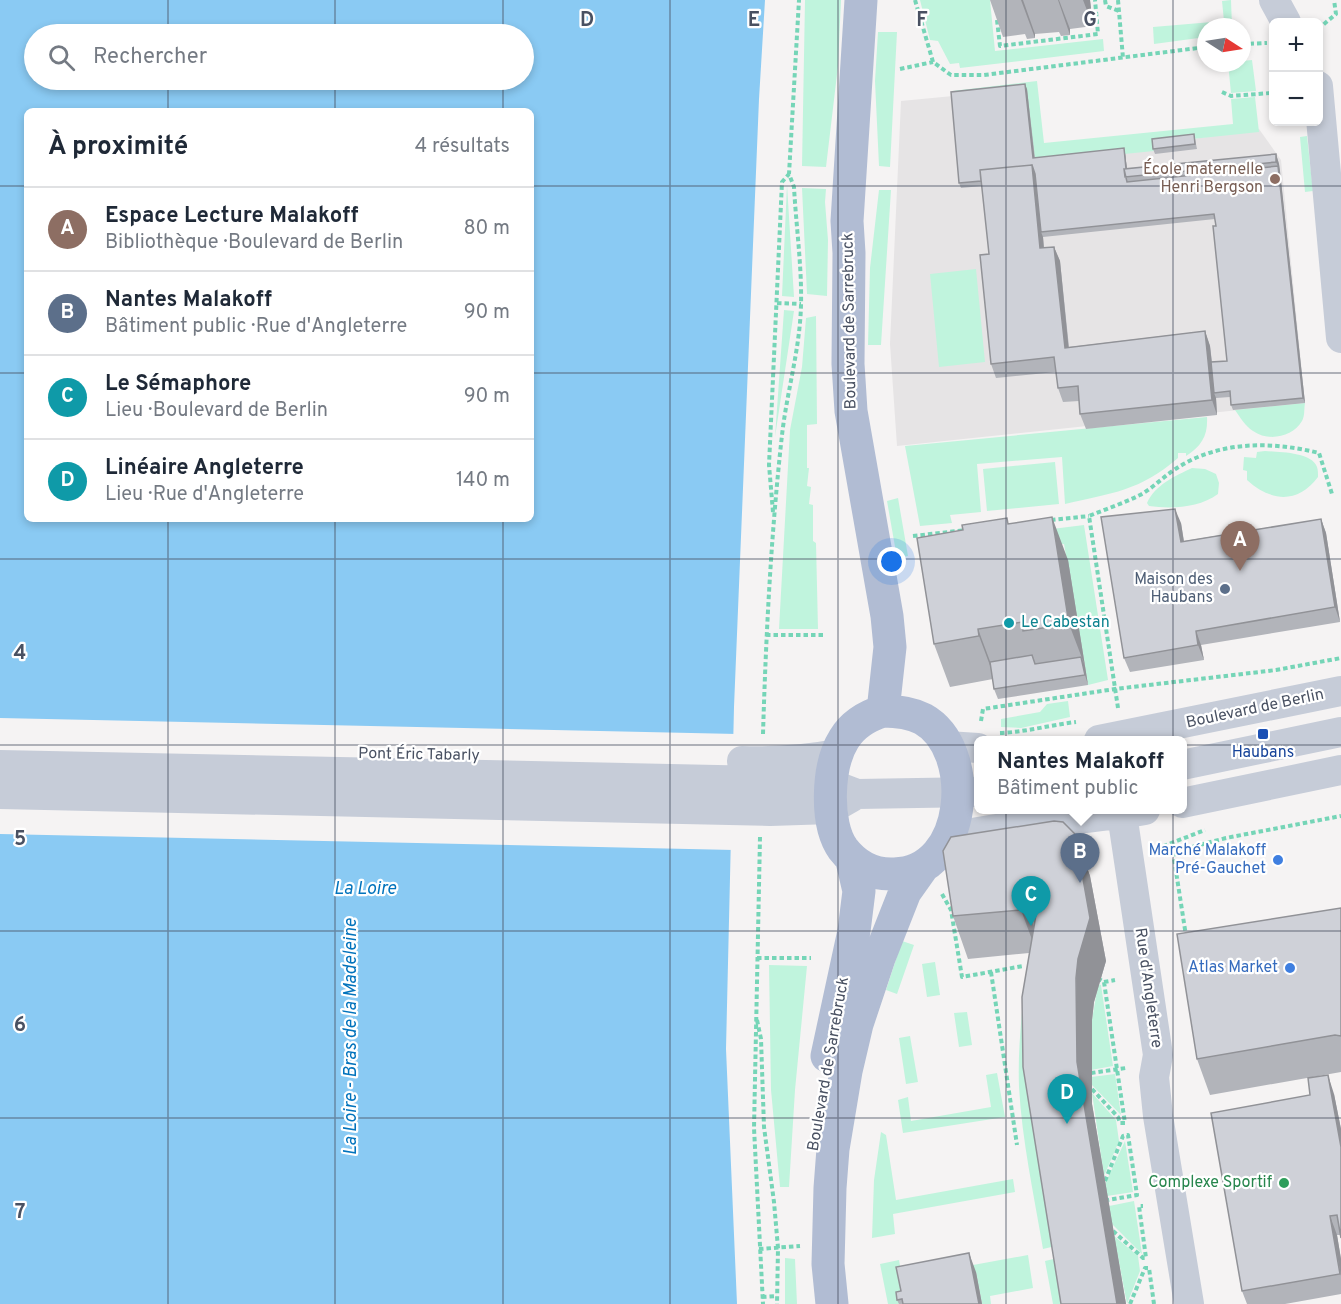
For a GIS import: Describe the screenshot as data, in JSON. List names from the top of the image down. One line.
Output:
{"streets":{"main road":["Boulevard de Sarrebruck"],"street":["Boulevard de Berlin","Pont Éric Tabarly","Rue d'Angleterre"]},"crossings":[["Boulevard de Sarrebruck","Pont Éric Tabarly"]],"water":["La Loire","La Loire - Bras de la Madeleine"],"places":{"other":["École maternelle Henri Bergson","Maison des Haubans","Le Cabestan","Marché Malakoff Pré-Gauchet","Atlas Market","Complexe Sportif"],"transit":["Haubans"]},"north":"right","page":{"map_buttons":["+","−"],"search":"Rechercher","heading":["À proximité","4 résultats"],"list":[{"mark":"A","name":"Espace Lecture Malakoff","note":"Bibliothèque · Boulevard de Berlin","value":"80 m"},{"mark":"B","name":"Nantes Malakoff","note":"Bâtiment public · Rue d'Angleterre","value":"90 m"},{"mark":"C","name":"Le Sémaphore","note":"Lieu · Boulevard de Berlin","value":"90 m"},{"mark":"D","name":"Linéaire Angleterre","note":"Lieu · Rue d'Angleterre","value":"140 m"}],"pins":["A","B","C","D"],"popup":["Nantes Malakoff","Bâtiment public"]},"grid":{"columns":["D","E","F","G"],"rows":["4","5","6","7"]}}
